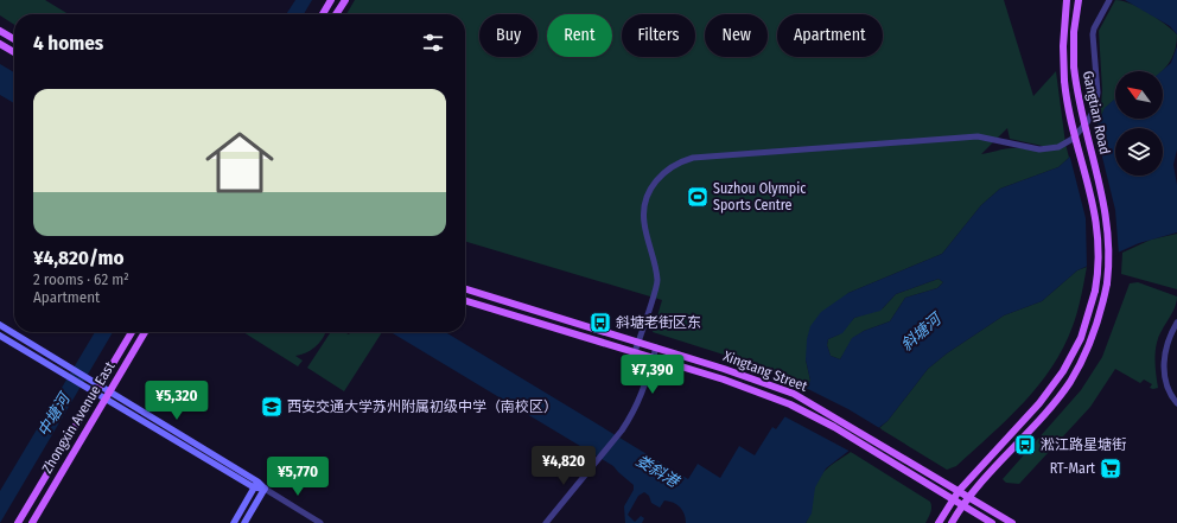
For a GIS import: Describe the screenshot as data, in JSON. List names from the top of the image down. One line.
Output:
{"streets":{"main road":["Gangtian Road","Xingtang Street","Zhongxin Avenue East"]},"crossings":[["Gangtian Road","Xingtang Street"]],"water":["斜塘河","中塘河","娄斜港"],"places":{"sports":["Suzhou Olympic Sports Centre"],"bus stop":["斜塘老街区东","淞江路星塘街"],"school or university":["西安交通大学苏州附属初级中学（南校区）"],"supermarket":["RT-Mart"]},"north":"top left","page":{"chip":["Buy","Rent","Filters","New","Apartment"],"heading":"4 homes","list":[{"name":"¥4,820/mo","note":"2 rooms · 62 m² · Apartment"}],"price":["¥7,390","¥5,320","¥4,820","¥5,770"]}}
